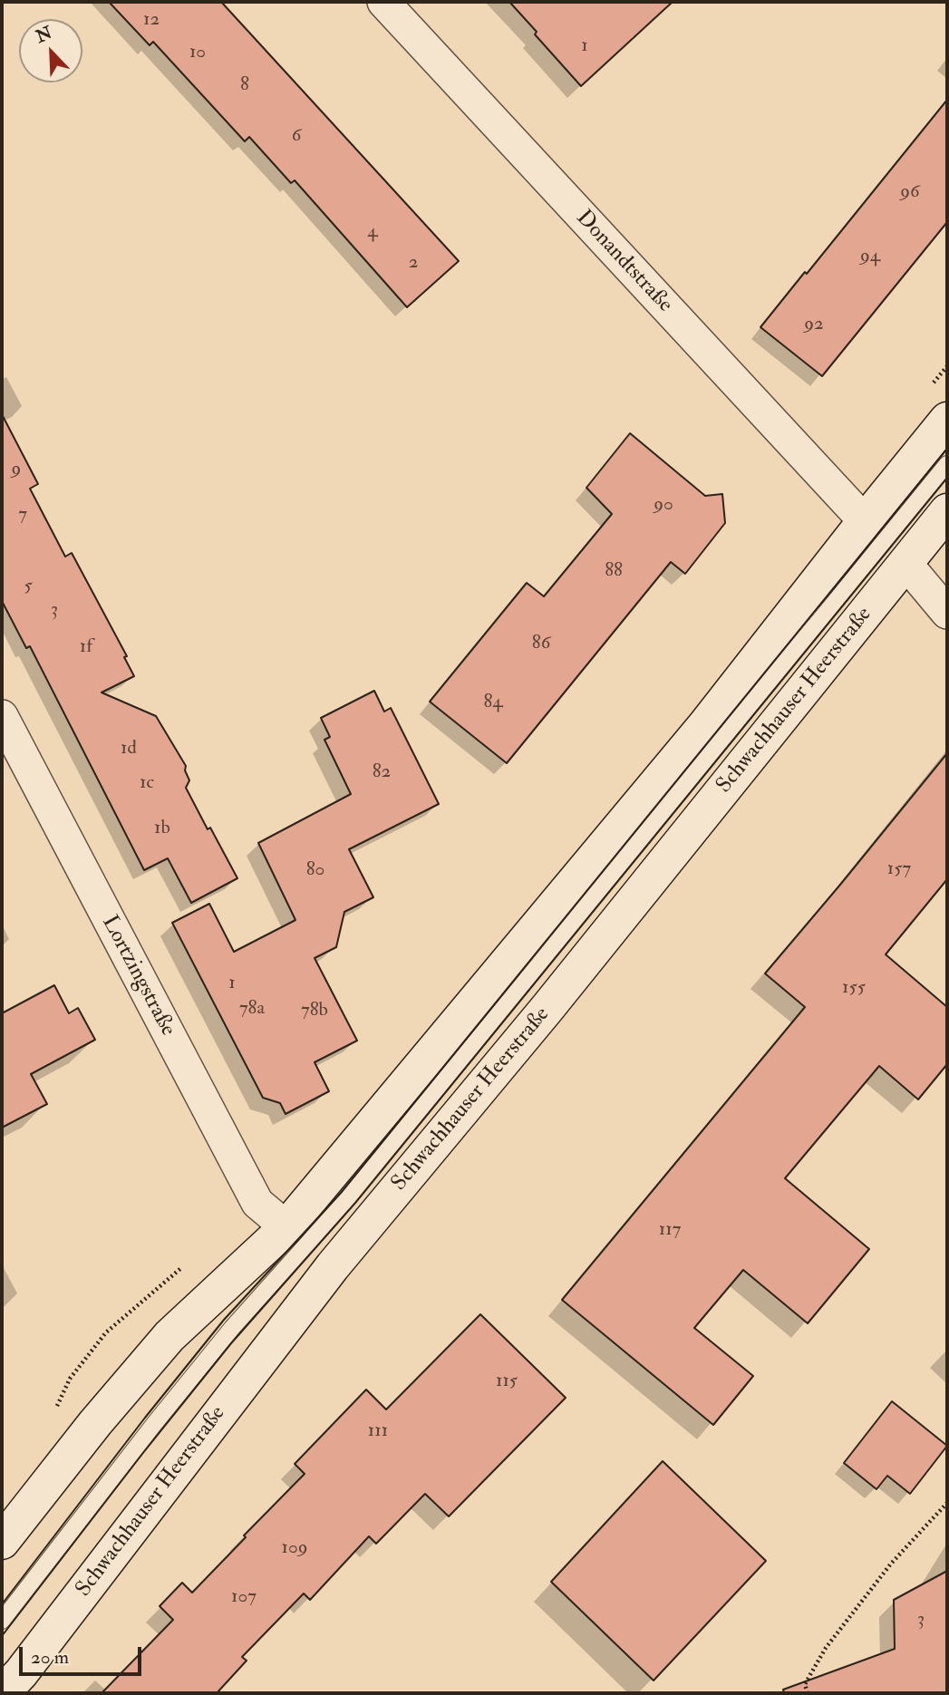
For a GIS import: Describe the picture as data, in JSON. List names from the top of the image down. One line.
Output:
{"streets":{"main road":["Schwachhauser Heerstraße"],"street":["Donandtstraße","Lortzingstraße"]},"house_numbers":["12","1","10","8","6","96","4","94","2","92","9","90","7","88","5","3","86","1f","84","1d","82","1c","1b","157","80","1","155","78a","78b","117","115","111","109","107","3"],"scale_bar":"20 m","north":"top left"}
